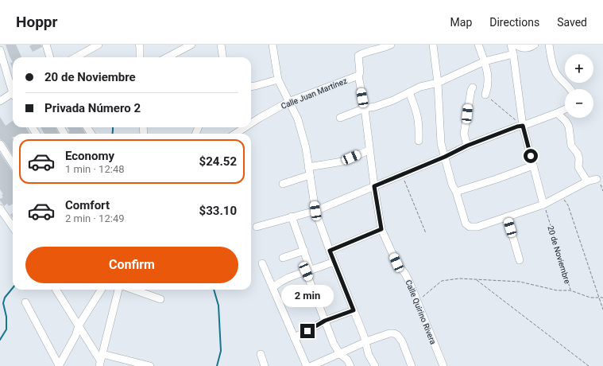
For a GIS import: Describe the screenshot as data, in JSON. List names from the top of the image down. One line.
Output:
{"streets":{"street":["Calle Juan Martínez","Calle Quirino Rivera"],"path":["20 de Noviembre"]},"crossings":[["Calle Juan Martínez","Calle Quirino Rivera"]],"page":{"header":"Hoppr","nav":["Map","Directions","Saved"],"map_buttons":["+","−"],"banner":["20 de Noviembre","Privada Número 2"],"list":[{"name":"Economy","note":"1 min · 12:48","value":"$24.52"},{"name":"Comfort","note":"2 min · 12:49","value":"$33.10"}],"buttons":"Confirm","bubble":"2 min"}}
